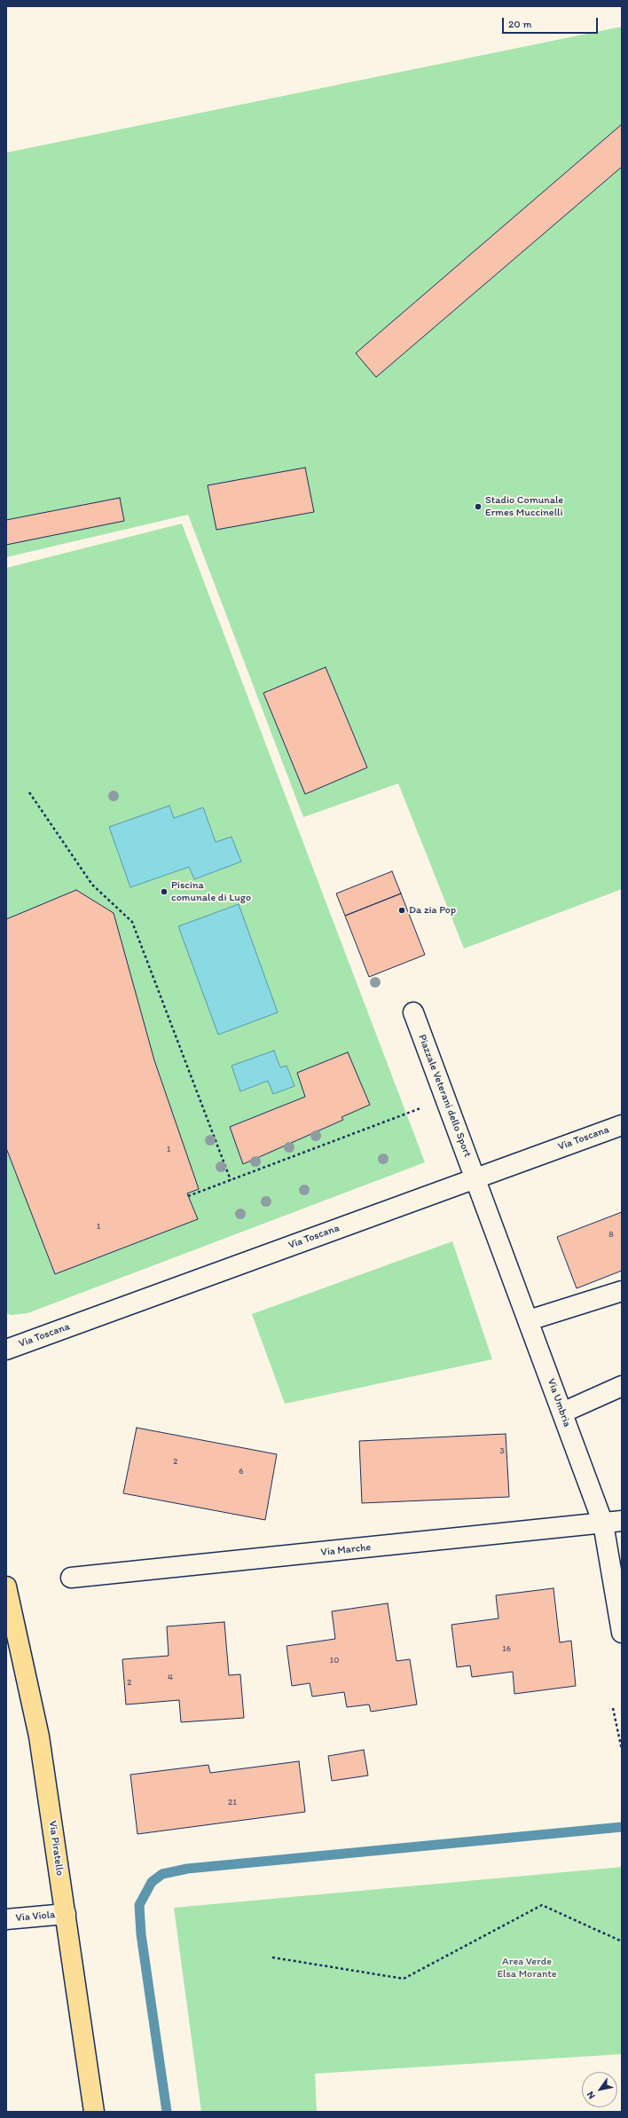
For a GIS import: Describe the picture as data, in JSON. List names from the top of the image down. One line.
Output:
{"streets":{"main road":["Via Piratello"],"street":["Piazzale Veterani dello Sport","Via Toscana","Via Umbria","Via Marche","Via Viola"]},"crossings":[["Piazzale Veterani dello Sport","Via Toscana"],["Piazzale Veterani dello Sport","Via Umbria"],["Via Toscana","Via Umbria"],["Via Umbria","Via Marche"],["Via Piratello","Via Viola"]],"parks":["Area Verde Elsa Morante"],"places":["Stadio Comunale Ermes Muccinelli","Piscina comunale di Lugo","Da zia Pop"],"house_numbers":["1","1","8","3","2","6","16","10","4","2","21"],"scale_bar":"20 m","north":"bottom left"}
